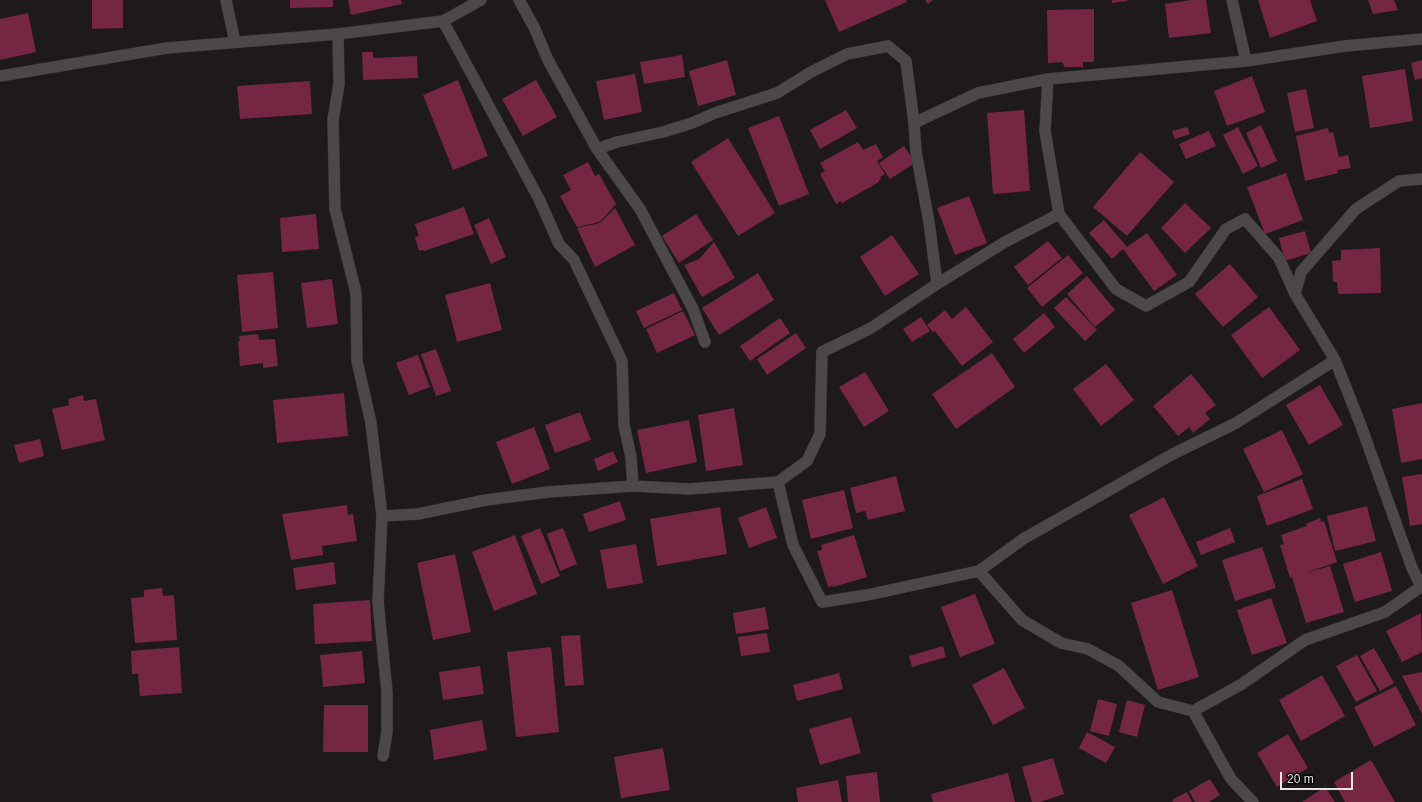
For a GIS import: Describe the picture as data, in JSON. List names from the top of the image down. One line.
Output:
{"scale_bar":"20 m"}
